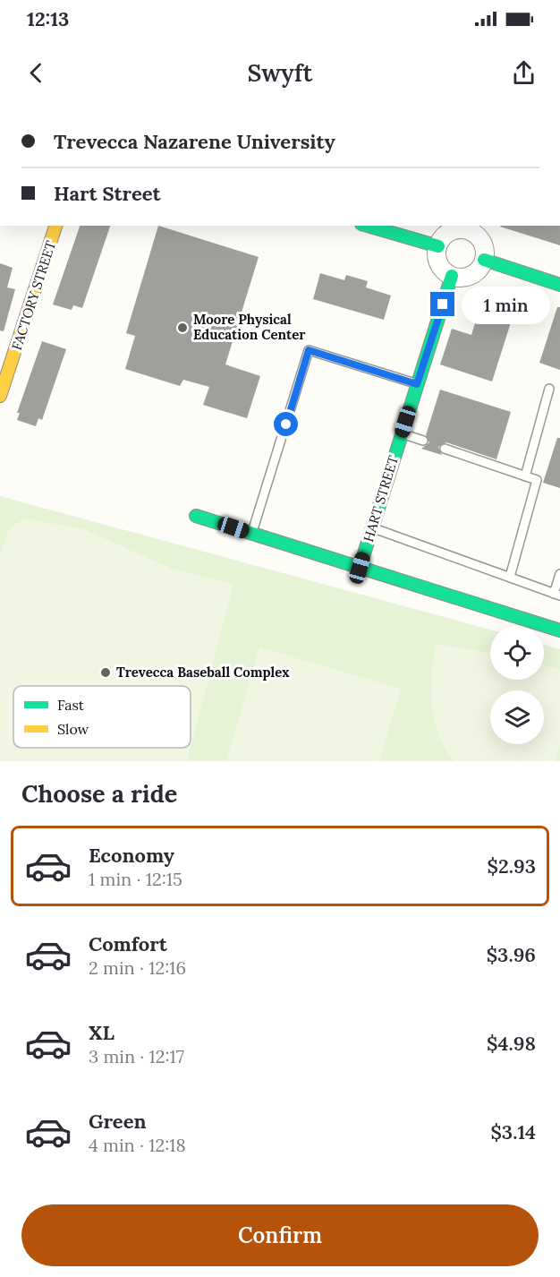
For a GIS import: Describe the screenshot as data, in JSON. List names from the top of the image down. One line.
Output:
{"streets":{"street":["FACTORY STREET","HART STREET"]},"places":["Moore Physical Education Center","Trevecca Baseball Complex"],"legend":["Fast","Slow"],"page":{"status":"12:13","header":"Swyft","banner":["Trevecca Nazarene University","Hart Street"],"bubble":"1 min","heading":"Choose a ride","list":[{"name":"Economy","note":"1 min · 12:15","value":"$2.93"},{"name":"Comfort","note":"2 min · 12:16","value":"$3.96"},{"name":"XL","note":"3 min · 12:17","value":"$4.98"},{"name":"Green","note":"4 min · 12:18","value":"$3.14"}],"buttons":"Confirm"}}
